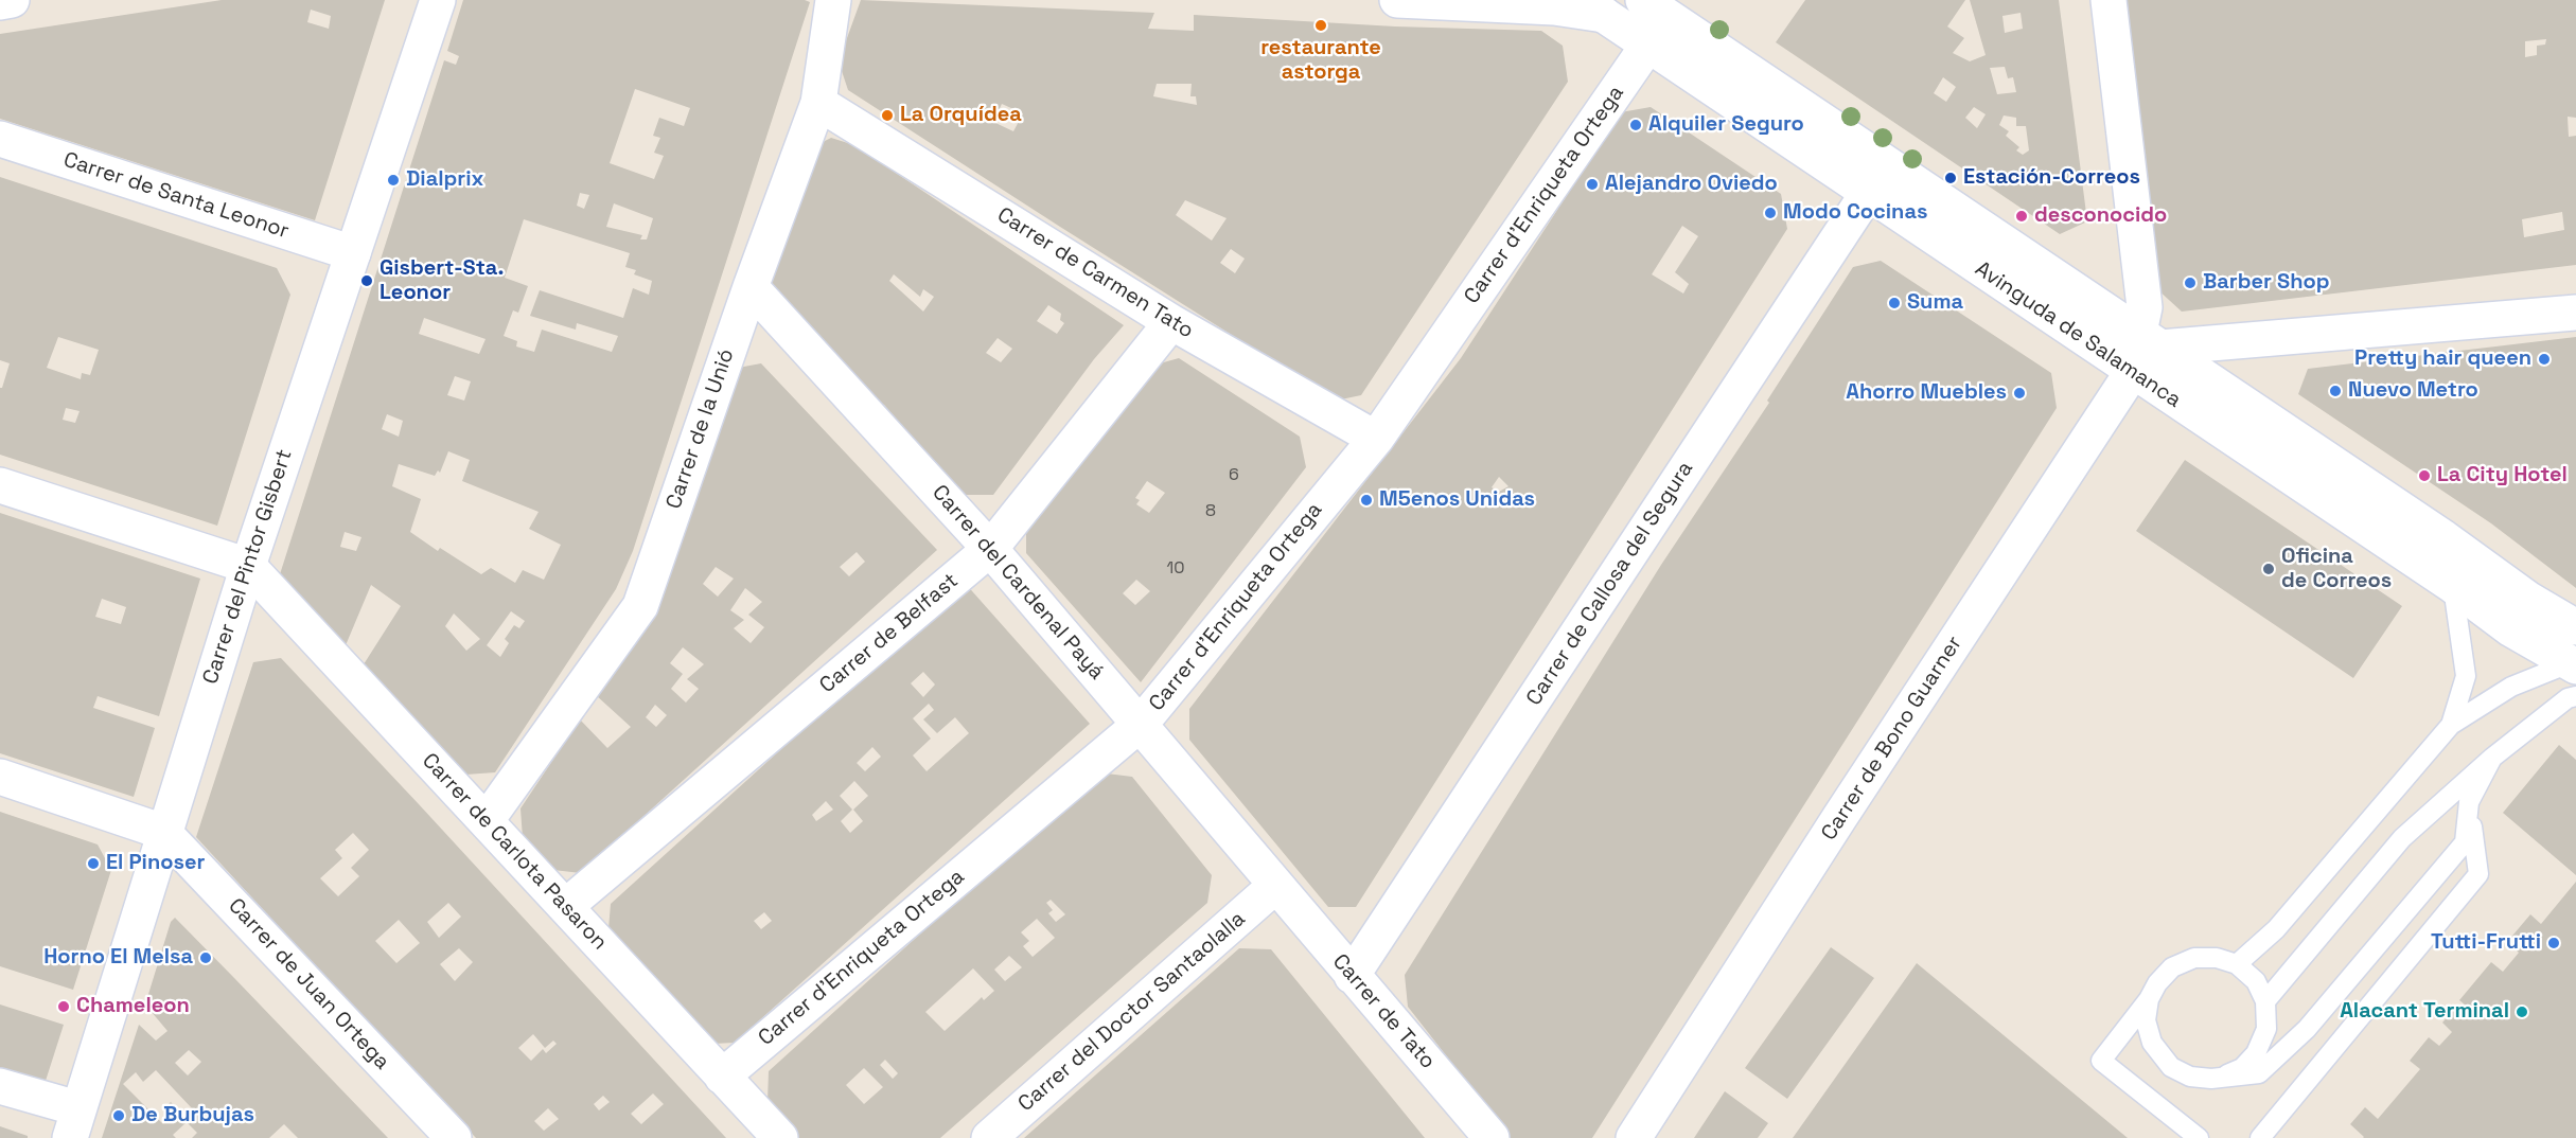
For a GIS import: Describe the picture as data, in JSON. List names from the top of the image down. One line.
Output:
{"streets":{"street":["Carrer d'Enriqueta Ortega","Carrer de Santa Leonor","Carrer de Carmen Tato","Avinguda de Salamanca","Carrer de la Unió","Carrer del Pintor Gisbert","Carrer del Cardenal Payá","Carrer de Callosa del Segura","Carrer de Belfast","Carrer de Bono Guarner","Carrer de Carlota Pasaron","Carrer de Juan Ortega","Carrer del Doctor Santaolalla","Carrer de Tato"]},"crossings":[["Carrer d'Enriqueta Ortega","Carrer de Carmen Tato"],["Carrer d'Enriqueta Ortega","Avinguda de Salamanca"],["Carrer d'Enriqueta Ortega","Carrer del Cardenal Payá"],["Carrer d'Enriqueta Ortega","Carrer de Carlota Pasaron"],["Carrer de Santa Leonor","Carrer del Pintor Gisbert"],["Carrer de Carmen Tato","Carrer de la Unió"],["Carrer de Carmen Tato","Carrer de Belfast"],["Avinguda de Salamanca","Carrer de Callosa del Segura"],["Avinguda de Salamanca","Carrer de Bono Guarner"],["Carrer de la Unió","Carrer del Cardenal Payá"],["Carrer de la Unió","Carrer de Carlota Pasaron"],["Carrer del Pintor Gisbert","Carrer de Carlota Pasaron"],["Carrer del Pintor Gisbert","Carrer de Juan Ortega"],["Carrer del Cardenal Payá","Carrer de Belfast"],["Carrer del Cardenal Payá","Carrer del Doctor Santaolalla"],["Carrer del Cardenal Payá","Carrer de Tato"],["Carrer de Callosa del Segura","Carrer de Tato"],["Carrer de Belfast","Carrer de Carlota Pasaron"],["Carrer del Doctor Santaolalla","Carrer de Tato"]],"places":["restaurante astorga","La Orquídea","Alquiler Seguro","Estación-Correos","Dialprix","Alejandro Oviedo","Modo Cocinas","desconocido","Gisbert-Sta. Leonor","Barber Shop","Suma","Pretty hair queen","Nuevo Metro","Ahorro Muebles","La City Hotel","M5enos Unidas","Oficina de Correos","El Pinoser","Tutti-Frutti","Horno El Melsa","Chameleon","Alacant Terminal","De Burbujas"],"house_numbers":["6","8","10"]}
